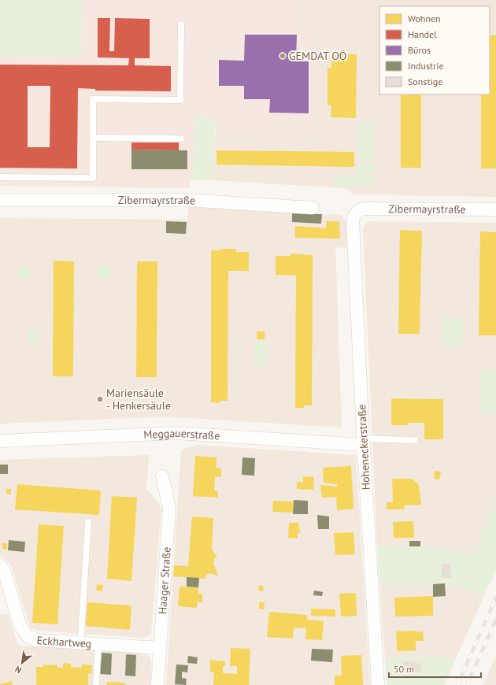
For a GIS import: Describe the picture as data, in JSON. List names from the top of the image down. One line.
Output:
{"streets":{"street":["Zibermayrstraße","Meggauerstraße","Hoheneckerstraße","Haager Straße","Eckhartweg"]},"crossings":[["Zibermayrstraße","Hoheneckerstraße"],["Meggauerstraße","Hoheneckerstraße"],["Haager Straße","Eckhartweg"]],"places":["GEMDAT OÖ","Mariensäule - Henkersäule"],"legend":["Wohnen","Handel","Büros","Industrie","Sonstige"],"scale_bar":"50 m","north":"bottom left"}
